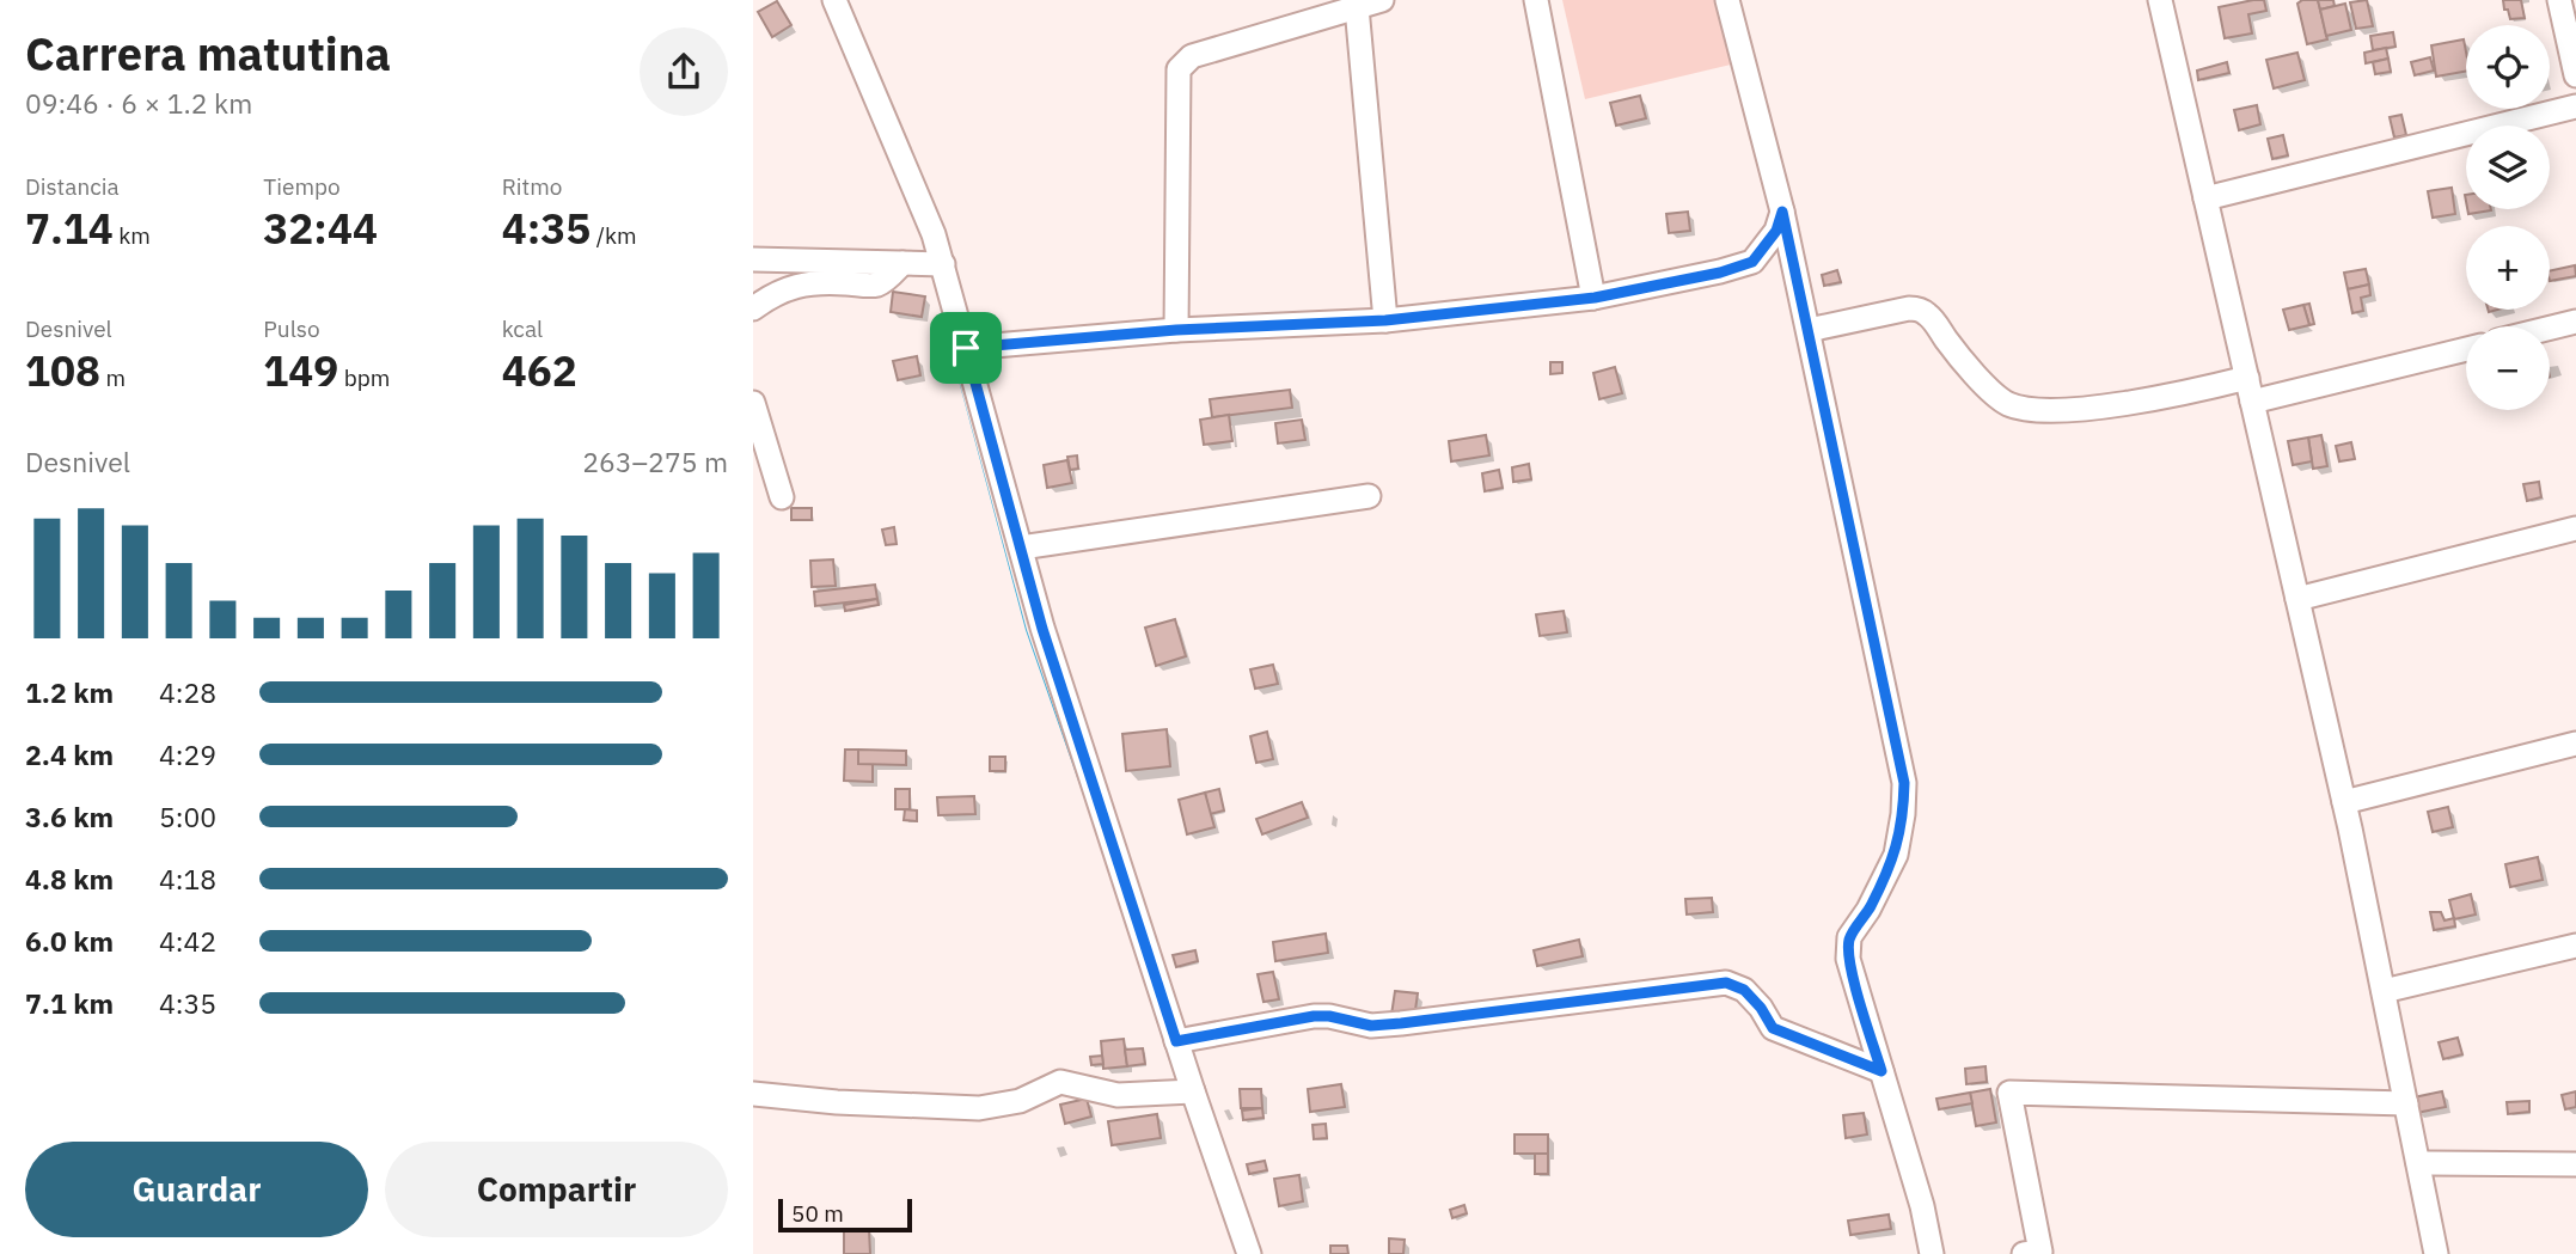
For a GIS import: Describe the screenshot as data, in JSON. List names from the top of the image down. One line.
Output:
{"scale_bar":"50 m","page":{"heading":["Carrera matutina","09:46 · 6 × 1.2 km"],"map_buttons":["+","−"],"stats":[["Distancia","7.14 km"],["Tiempo","32:44"],["Ritmo","4:35 /km"],["Desnivel","108 m"],["Pulso","149 bpm"],["kcal","462"]],"chart":["Desnivel","263–275 m"],"list":[{"name":"1.2 km","note":"4:28"},{"name":"2.4 km","note":"4:29"},{"name":"3.6 km","note":"5:00"},{"name":"4.8 km","note":"4:18"},{"name":"6.0 km","note":"4:42"},{"name":"7.1 km","note":"4:35"}],"buttons":["Guardar","Compartir"],"scale":"50 m"}}
